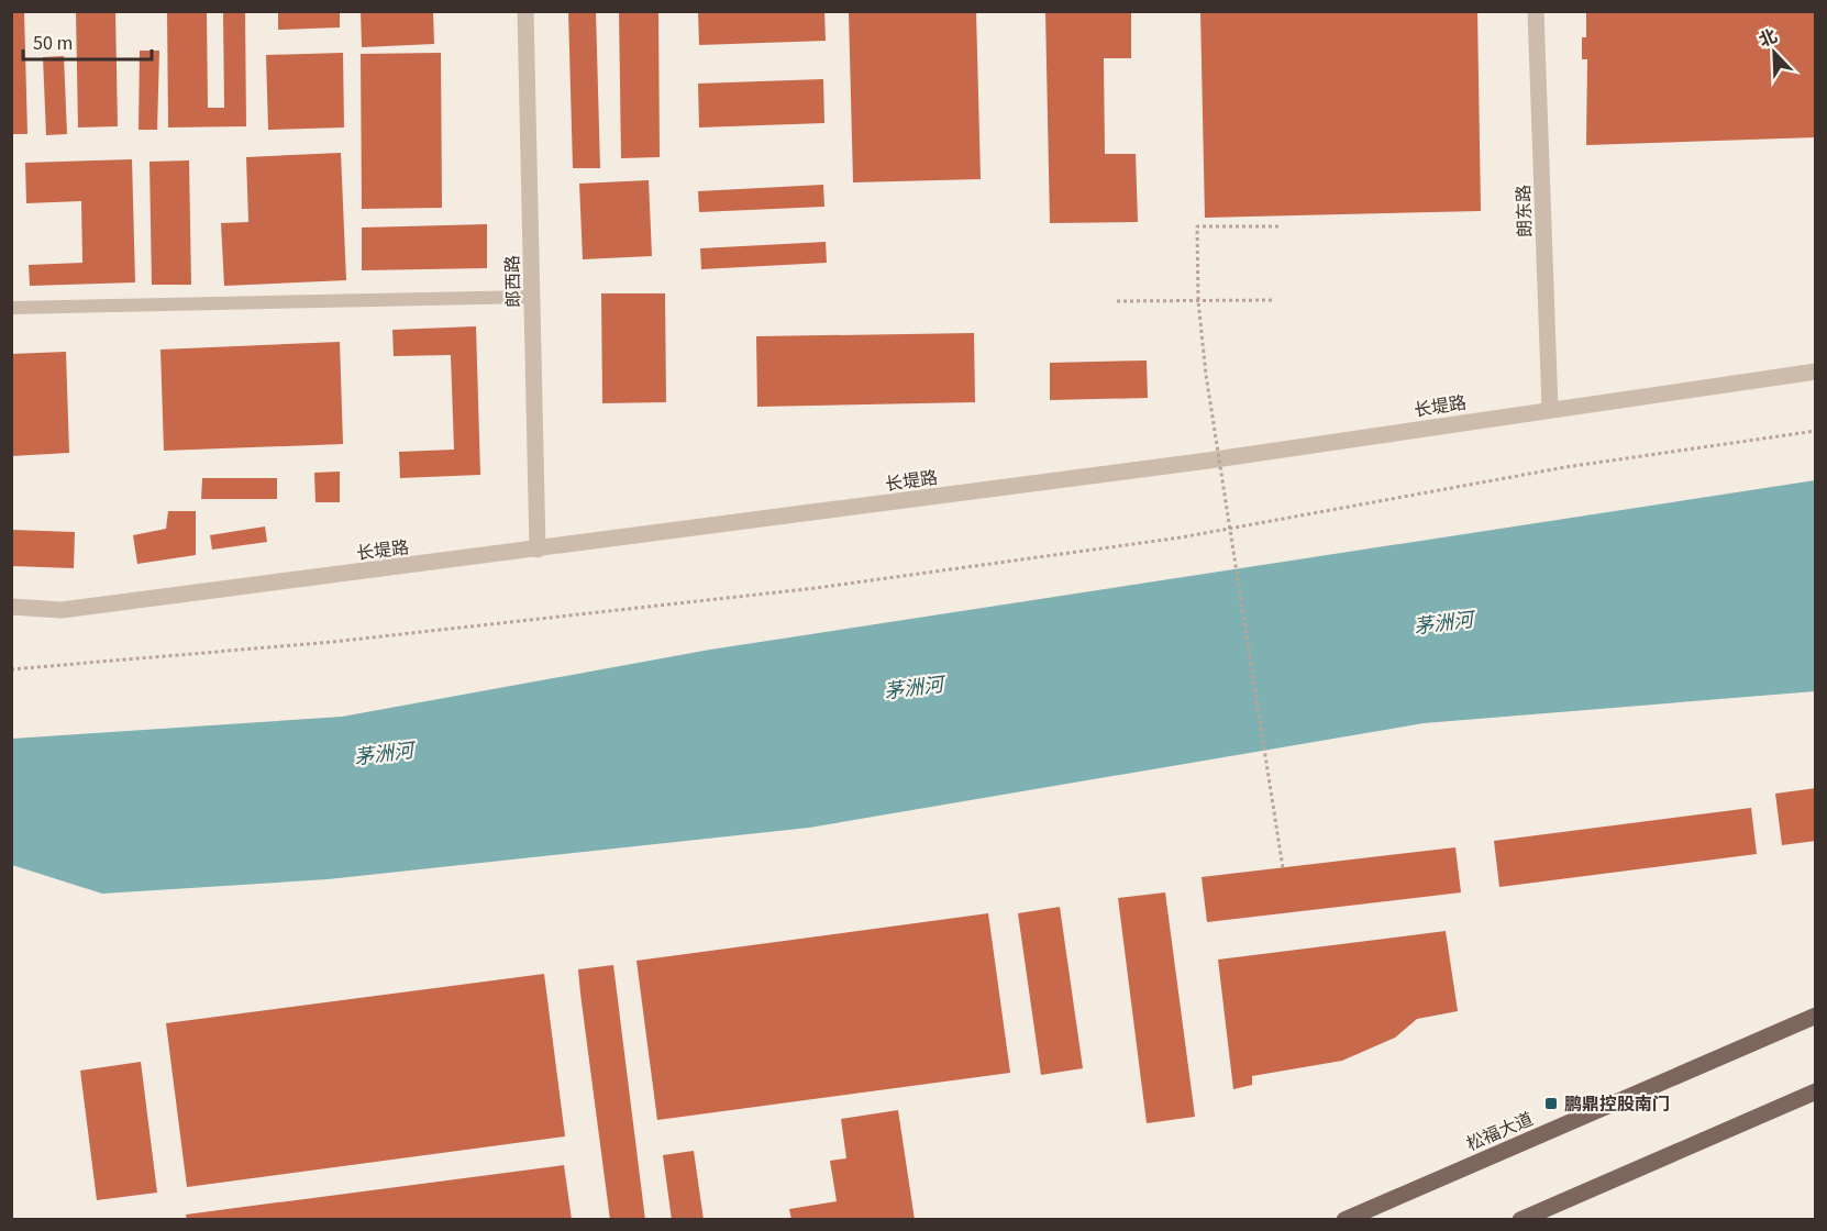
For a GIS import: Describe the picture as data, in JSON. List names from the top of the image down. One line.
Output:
{"streets":{"main road":["松福大道"],"street":["朗东路","郎西路","长堤路"]},"crossings":[["朗东路","长堤路"],["郎西路","长堤路"]],"water":["茅洲河"],"places":{"transit":["鹏鼎控股南门"]},"scale_bar":"50 m","north":"top left"}
